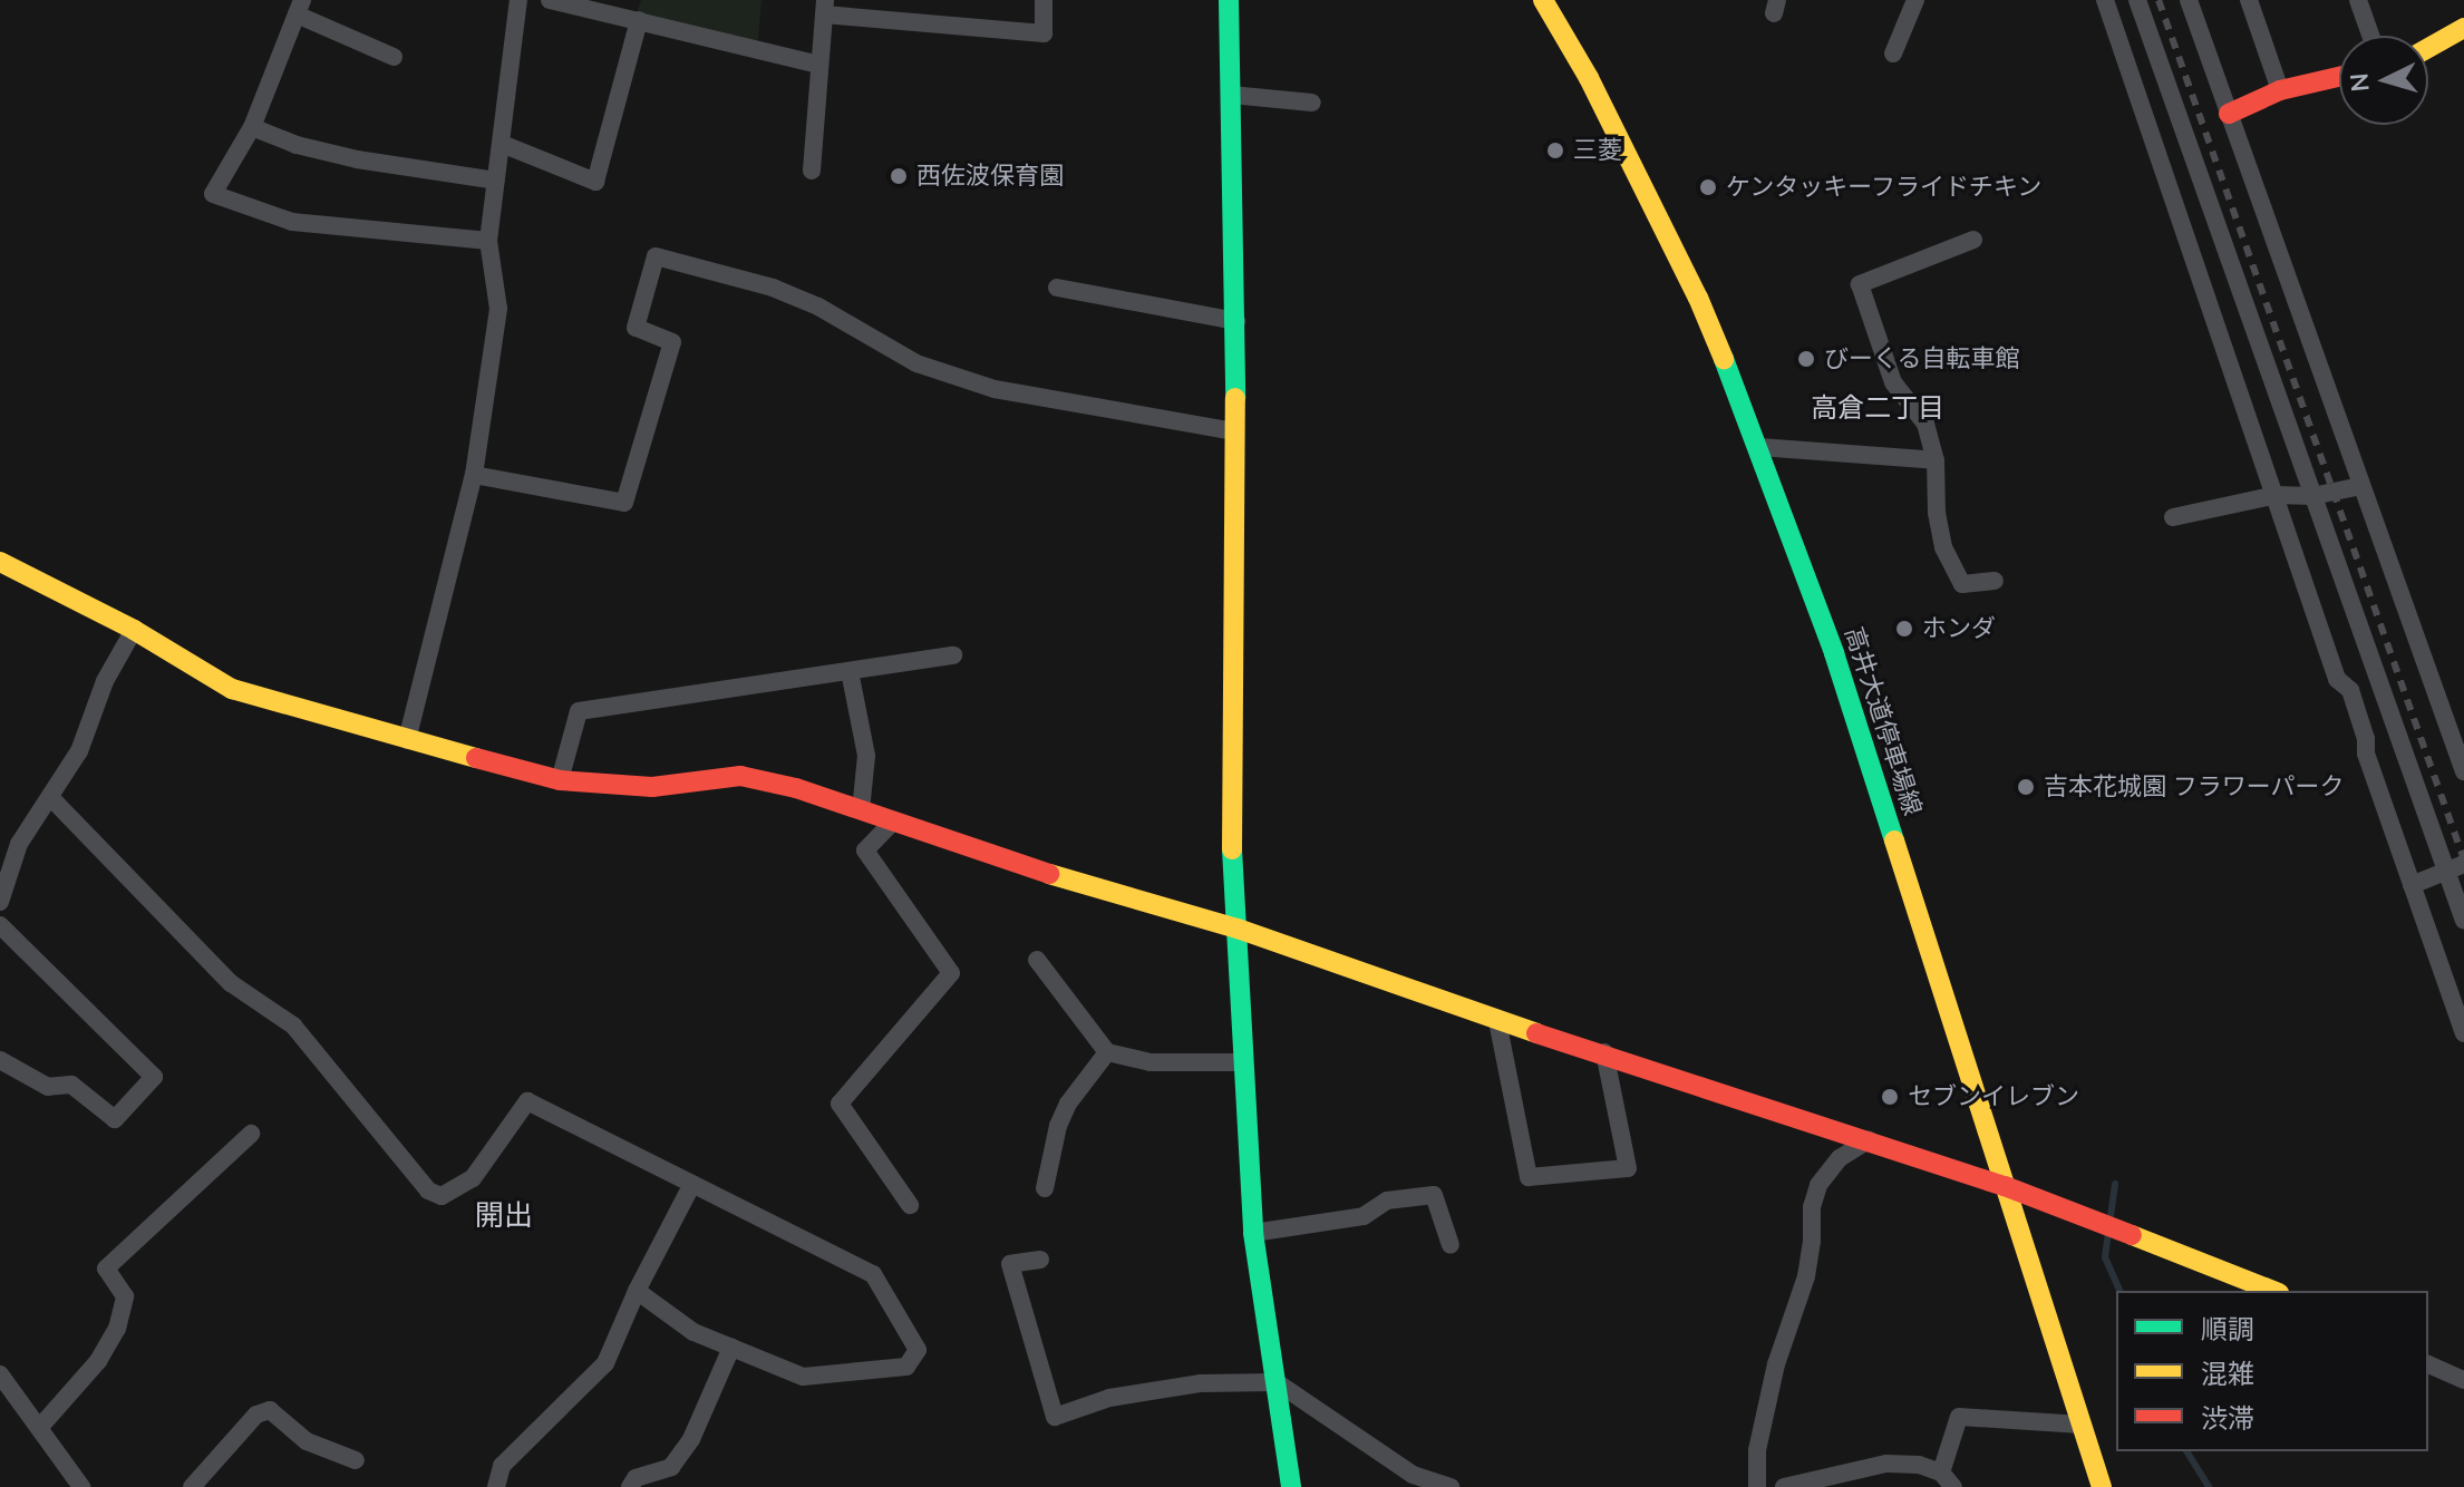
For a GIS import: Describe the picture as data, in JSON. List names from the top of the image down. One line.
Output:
{"streets":{"street":["高井大道停車場線"]},"districts":["高倉二丁目","開出"],"places":["三菱","西佐波保育園","ケンタッキーフライドチキン","びーくる自転車館","ホンダ","吉本花城園 フラワーパーク","セブンイレブン"],"legend":["順調","混雑","渋滞"],"north":"left"}
